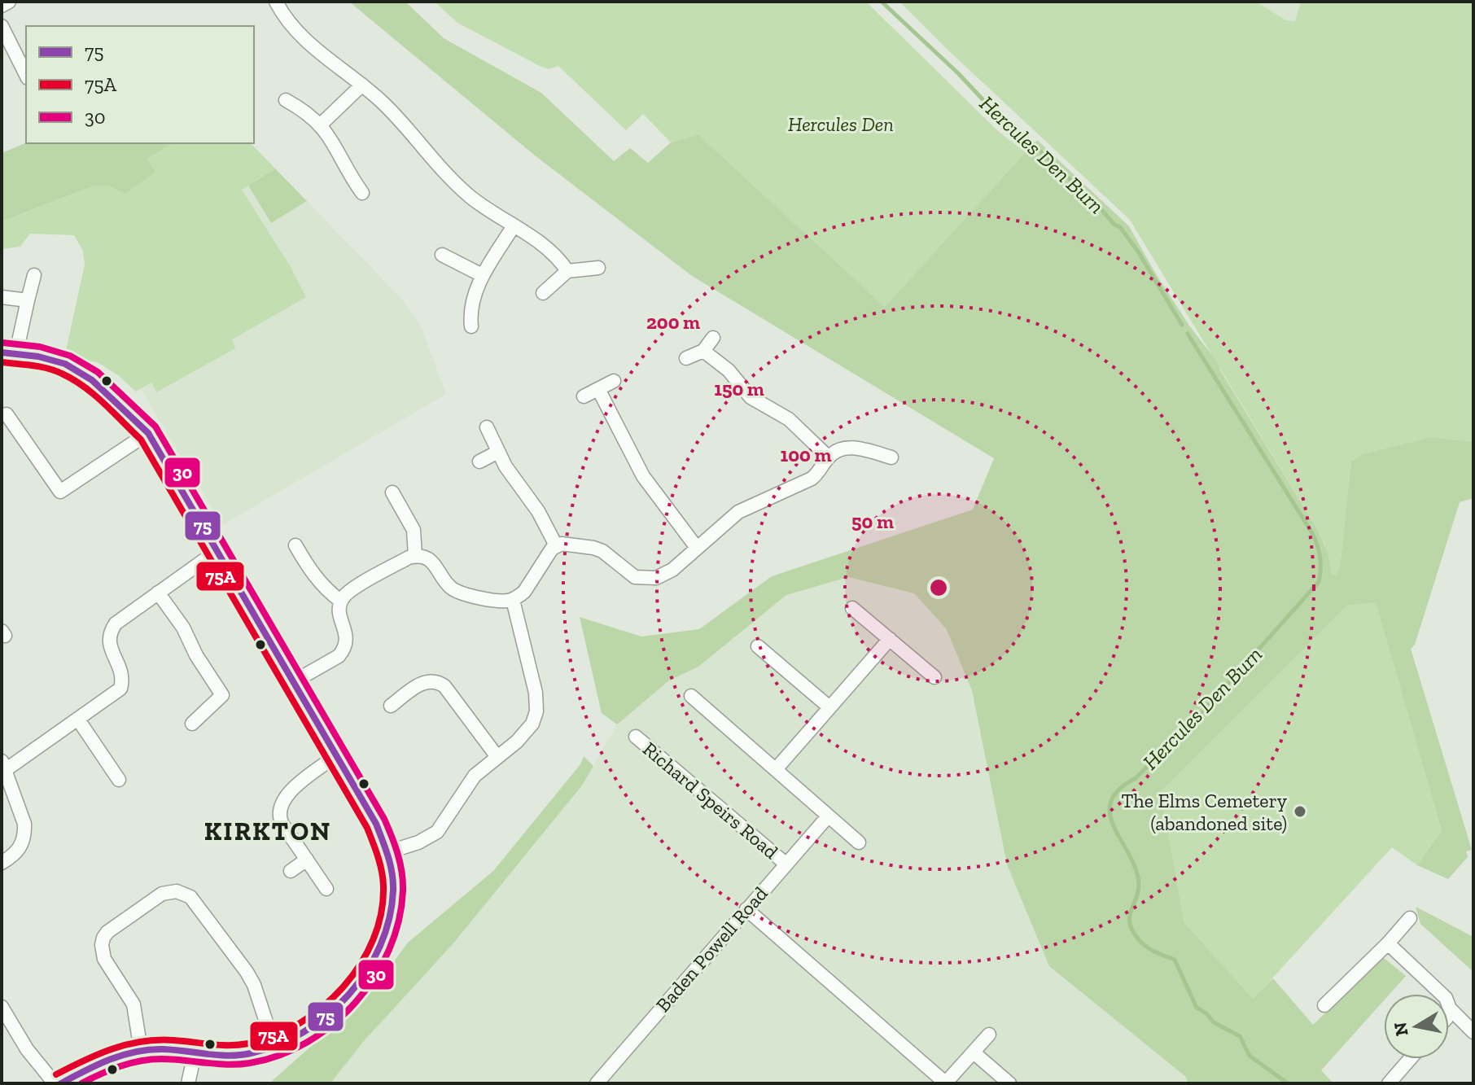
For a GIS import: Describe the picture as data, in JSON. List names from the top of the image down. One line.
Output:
{"streets":{"street":["Richard Speirs Road","Baden Powell Road"]},"crossings":[["Richard Speirs Road","Baden Powell Road"]],"districts":["KIRKTON"],"water":["Hercules Den Burn"],"parks":["Hercules Den"],"places":["The Elms Cemetery (abandoned site)"],"lines":["transit line 30","transit line 75","transit line 75A"],"legend":["75","75A","30"],"north":"left","rings":["200 m","150 m","100 m","50 m"]}
